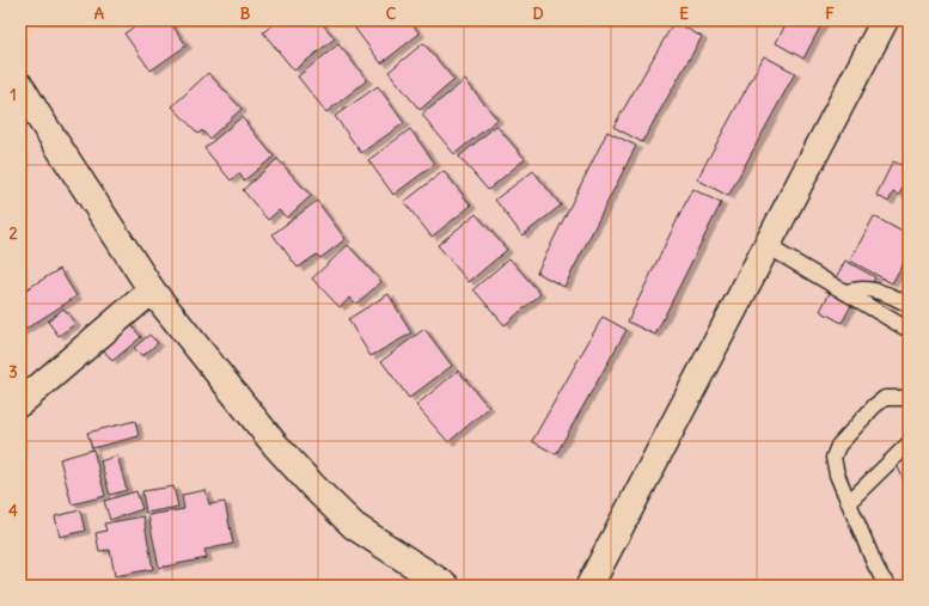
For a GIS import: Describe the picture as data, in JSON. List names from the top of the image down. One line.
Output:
{"grid":{"columns":["A","B","C","D","E","F"],"rows":["1","2","3","4"]}}
